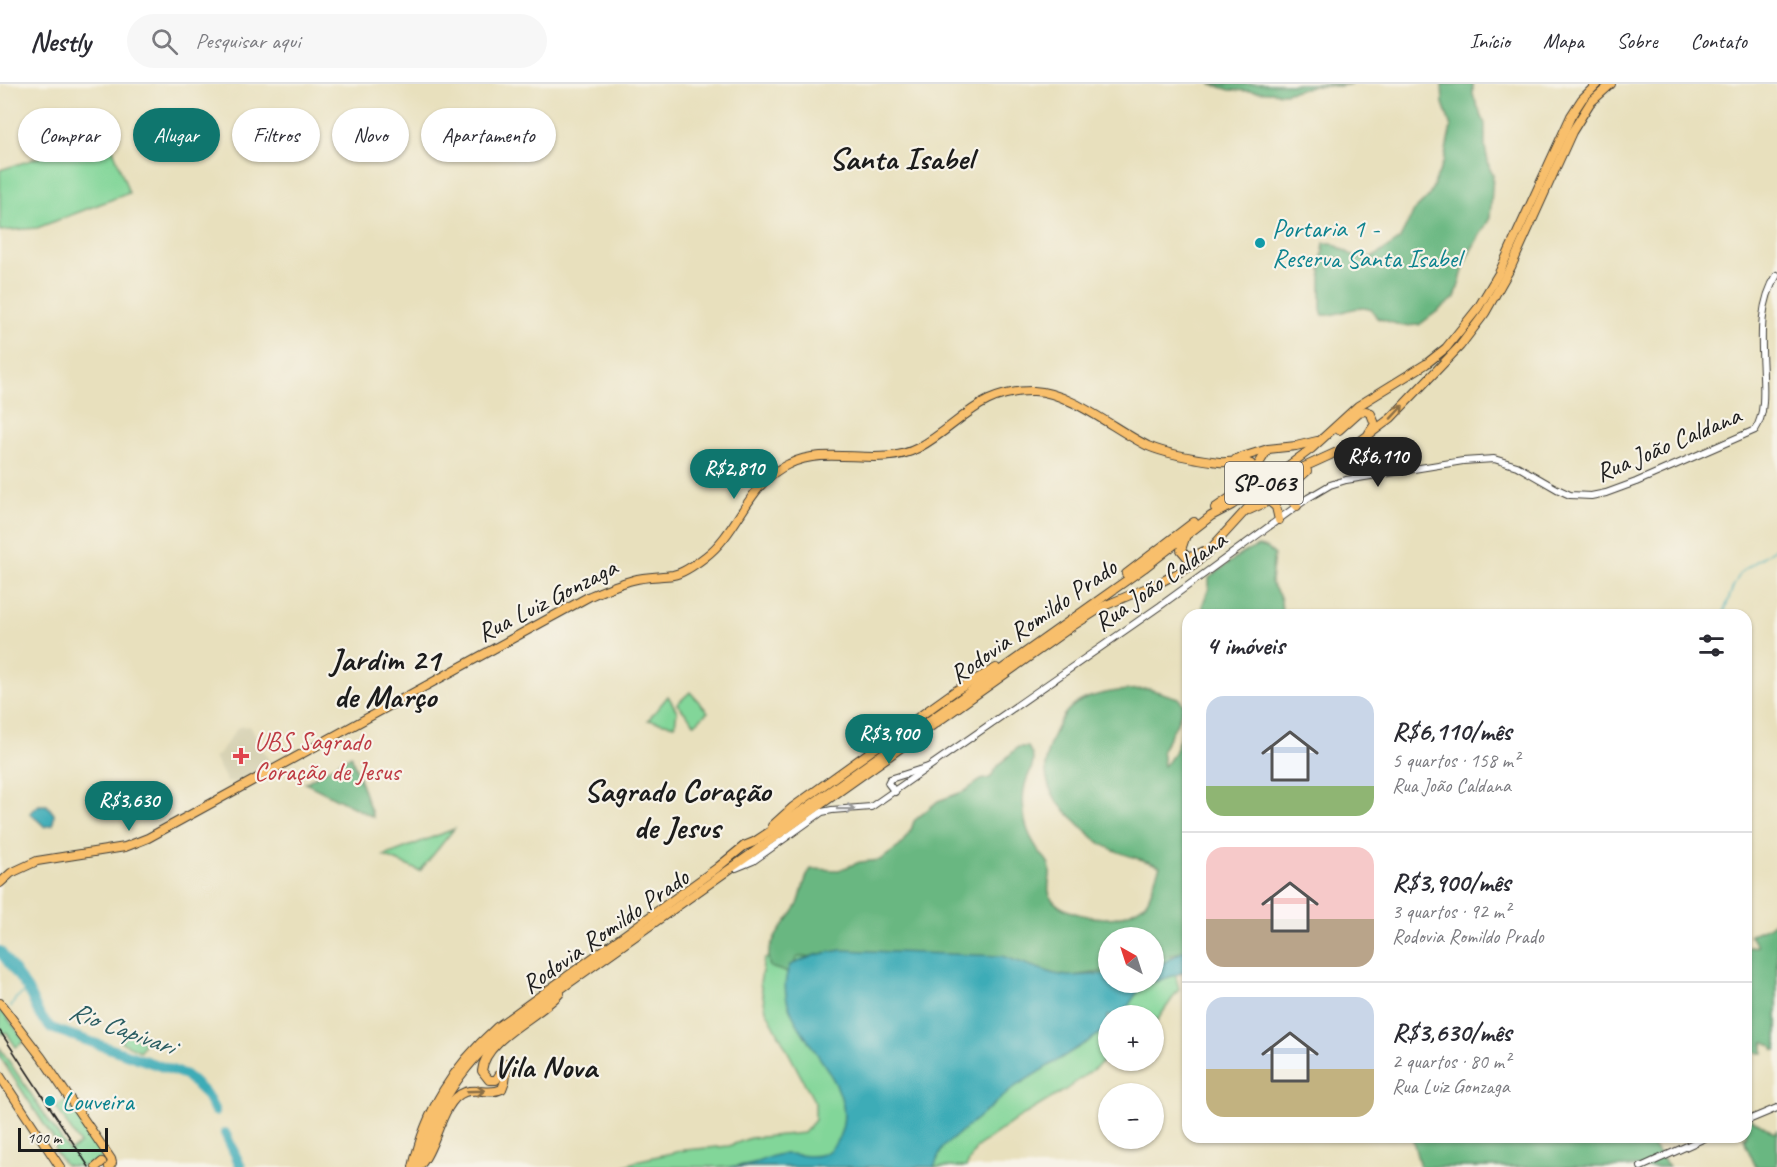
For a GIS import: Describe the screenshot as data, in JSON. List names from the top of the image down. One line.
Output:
{"streets":{"main road":["SP-063","Rua Luiz Gonzaga","Rodovia Romildo Prado"],"street":["Rua João Caldana"]},"crossings":[["Rua João Caldana","Rodovia Romildo Prado"],["Rua Luiz Gonzaga","Rodovia Romildo Prado"]],"districts":["Santa Isabel","Jardim 21 de Março","Sagrado Coração de Jesus","Vila Nova"],"water":["Rio Capivari"],"places":{"other":["Portaria 1 - Reserva Santa Isabel","Louveira"],"health":["UBS Sagrado Coração de Jesus"]},"scale_bar":"100 m","north":"top left","page":{"header":"Nestly","search":"Pesquisar aqui","nav":["Início","Mapa","Sobre","Contato"],"chip":["Comprar","Alugar","Filtros","Novo","Apartamento"],"price":["R$6,110","R$2,810","R$3,900","R$3,630"],"heading":"4 imóveis","list":[{"name":"R$6,110/mês","note":"5 quartos · 158 m² · Rua João Caldana"},{"name":"R$3,900/mês","note":"3 quartos · 92 m² · Rodovia Romildo Prado"},{"name":"R$3,630/mês","note":"2 quartos · 80 m² · Rua Luiz Gonzaga"}],"map_buttons":["+","−"],"scale":"100 m"}}
